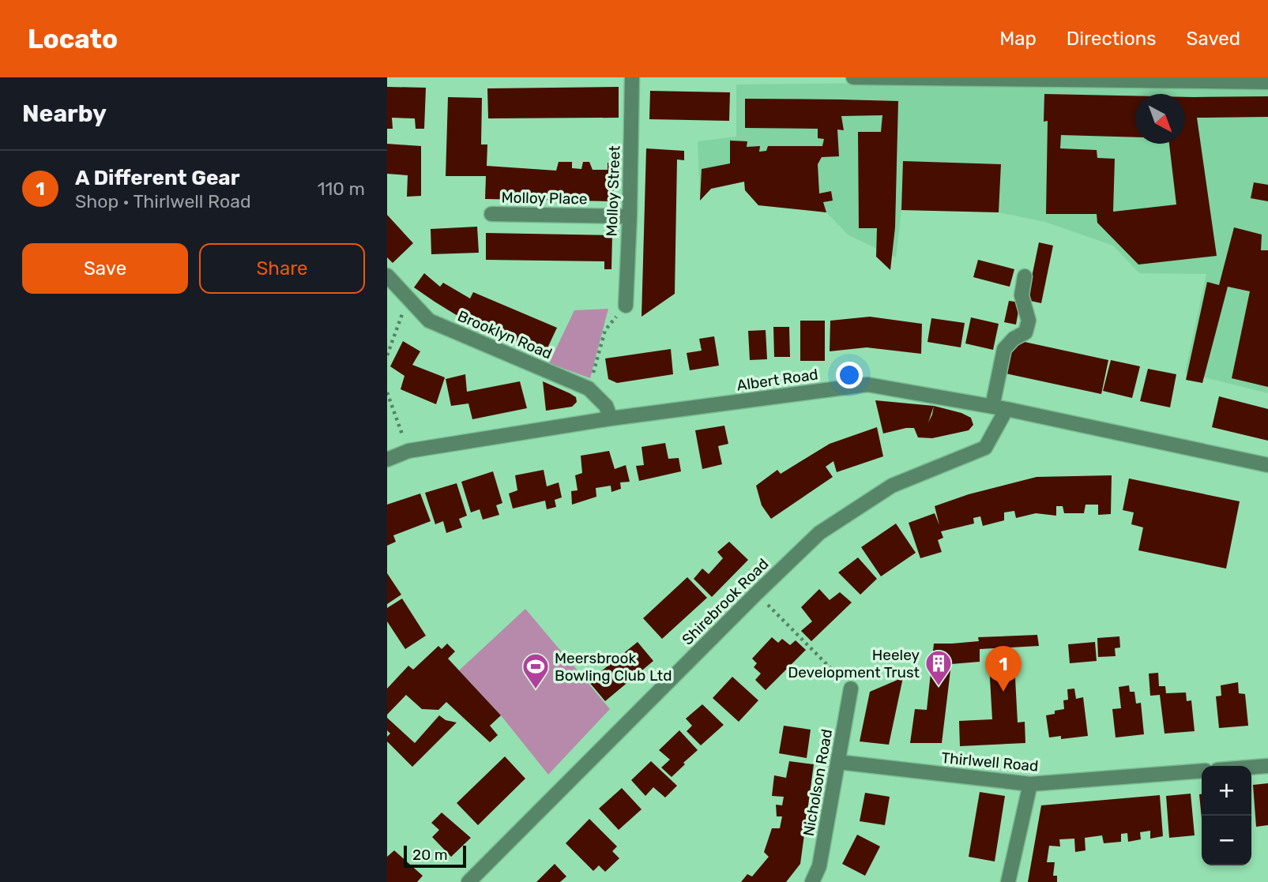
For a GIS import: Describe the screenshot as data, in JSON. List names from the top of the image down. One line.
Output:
{"streets":{"street":["Molloy Street","Molloy Place","Brooklyn Road","Albert Road","Shirebrook Road","Thirlwell Road","Nicholson Road"]},"crossings":[["Molloy Street","Molloy Place"],["Brooklyn Road","Albert Road"],["Albert Road","Shirebrook Road"],["Thirlwell Road","Nicholson Road"]],"places":{"building":["Heeley Development Trust"],"sports":["Meersbrook Bowling Club Ltd"]},"scale_bar":"20 m","north":"bottom right","page":{"header":"Locato","nav":["Map","Directions","Saved"],"heading":"Nearby","list":[{"mark":"1","name":"A Different Gear","note":"Shop · Thirlwell Road","value":"110 m"}],"buttons":["Save","Share"],"pins":"1","map_buttons":["+","−"],"scale":"20 m"}}
